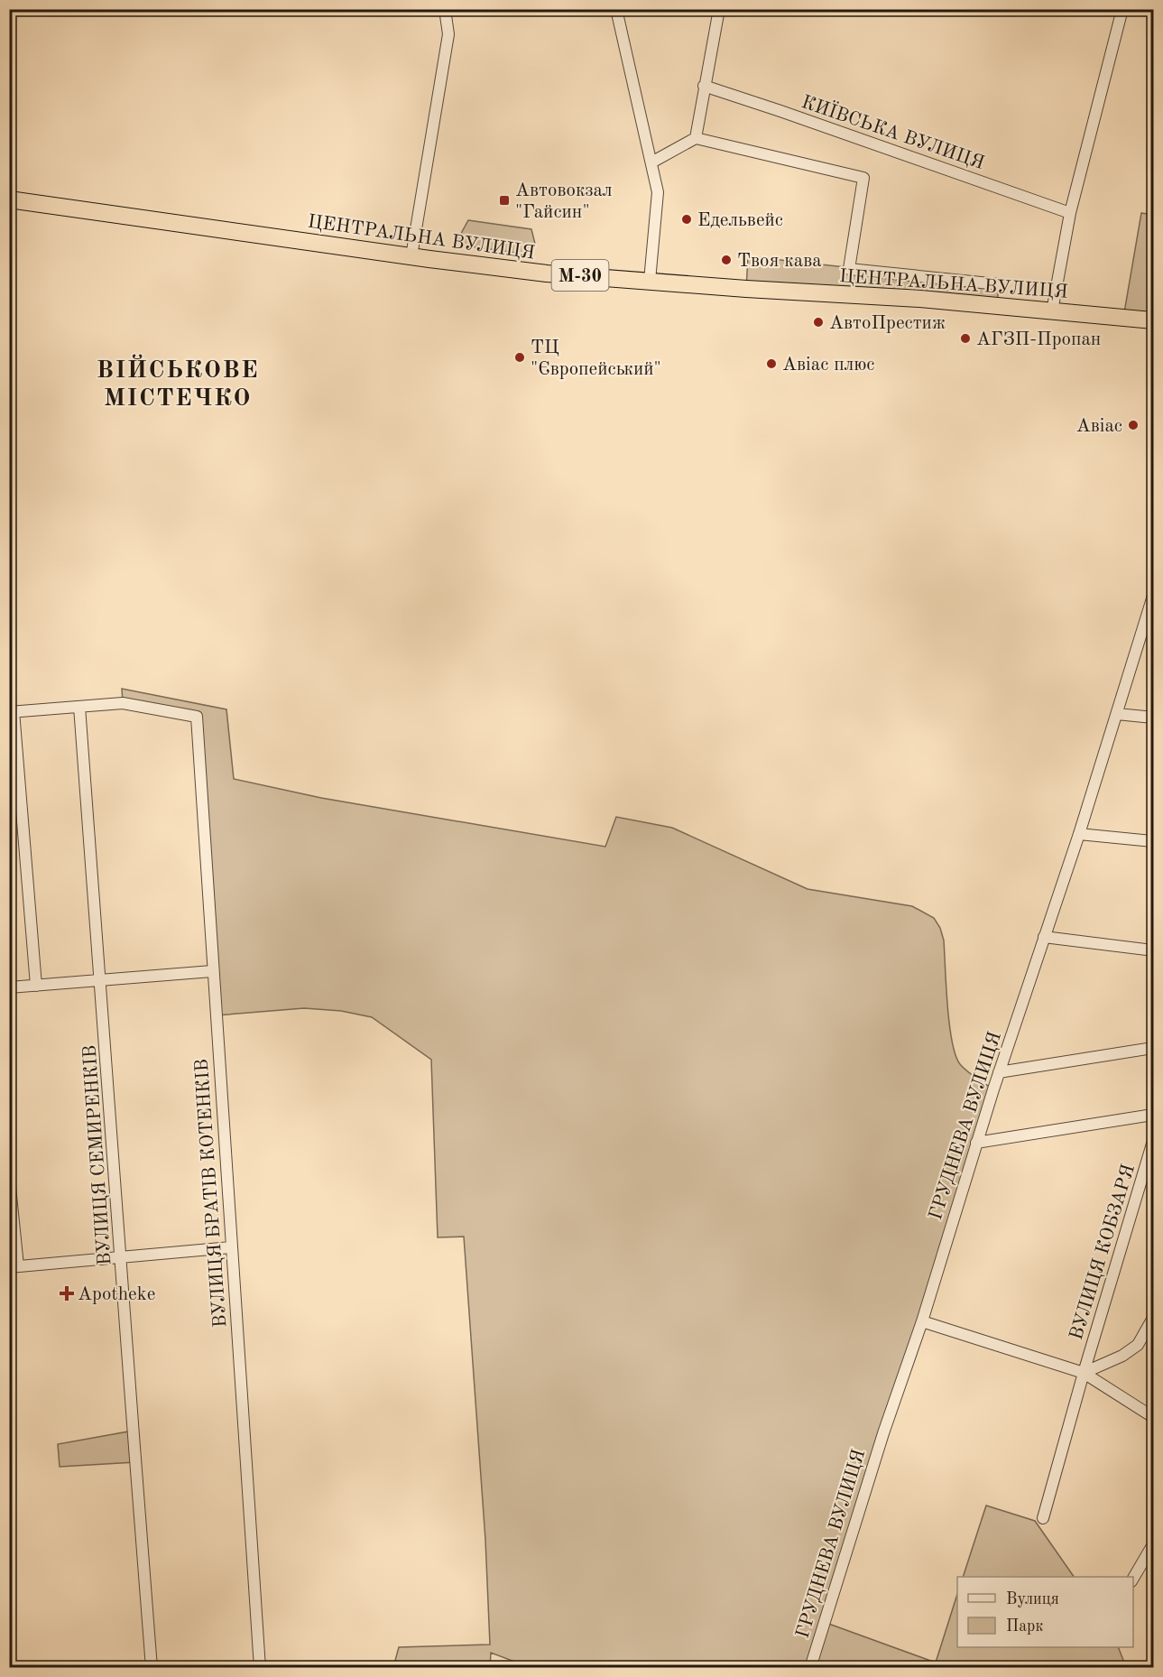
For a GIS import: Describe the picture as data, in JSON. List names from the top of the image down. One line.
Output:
{"streets":{"highway":["ЦЕНТРАЛЬНА ВУЛИЦЯ","М-30"],"street":["КИЇВСЬКА ВУЛИЦЯ","ГРУДНЕВА ВУЛИЦЯ","ВУЛИЦЯ СЕМИРЕНКІВ","ВУЛИЦЯ БРАТІВ КОТЕНКІВ","ВУЛИЦЯ КОБЗАРЯ"]},"crossings":[["ВУЛИЦЯ СЕМИРЕНКІВ","ВУЛИЦЯ БРАТІВ КОТЕНКІВ"]],"districts":["ВІЙСЬКОВЕ МІСТЕЧКО"],"places":{"transit":["Автовокзал \"Гайсин\""],"other":["Едельвейс","Твоя кава","АвтоПрестиж","АГЗП-Пропан","ТЦ \"Європейський\"","Авіас плюс","Авіас"],"health":["Apotheke"]},"legend":["Вулиця","Парк"]}
